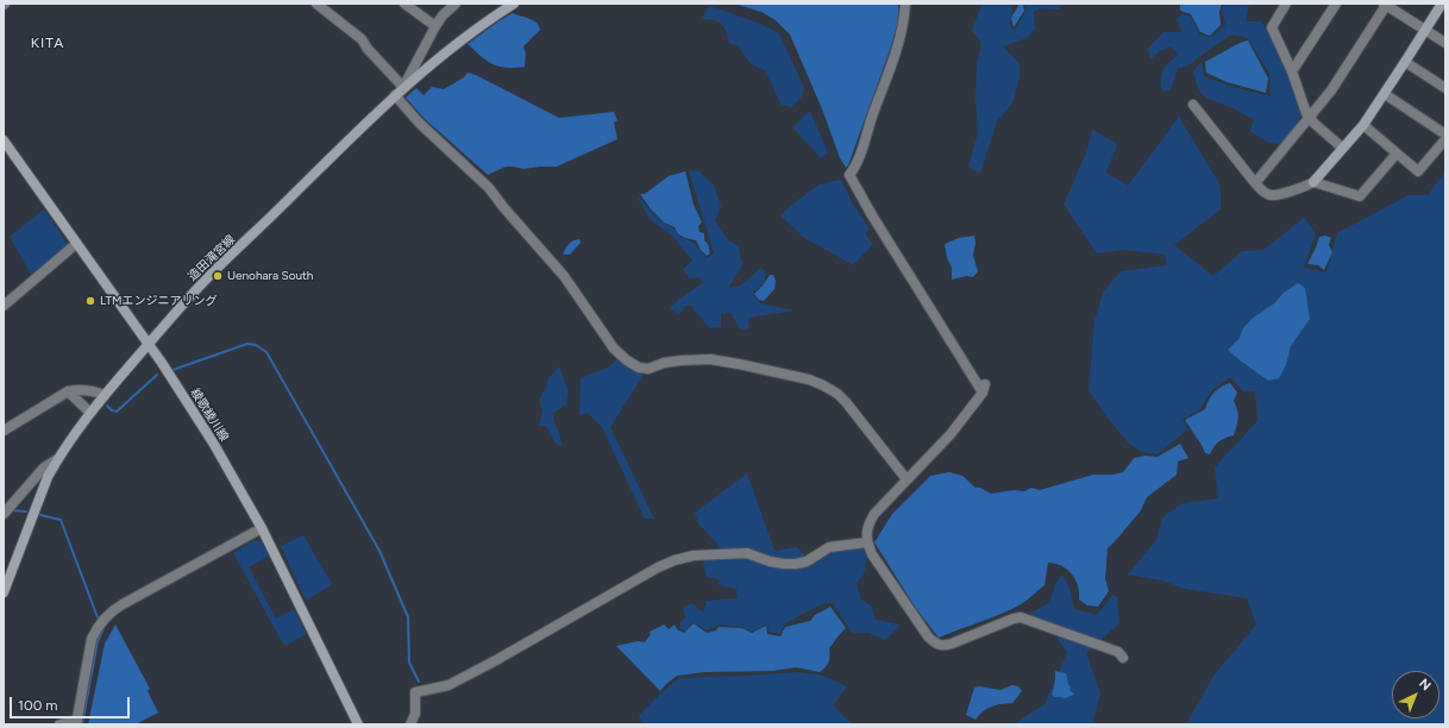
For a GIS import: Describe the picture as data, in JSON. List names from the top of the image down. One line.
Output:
{"streets":{"main road":["造田滝宮線","綾歌綾川線"]},"crossings":[["造田滝宮線","綾歌綾川線"]],"districts":["KITA"],"places":["Uenohara South","LTMエンジニアリング"],"scale_bar":"100 m","north":"top right"}
